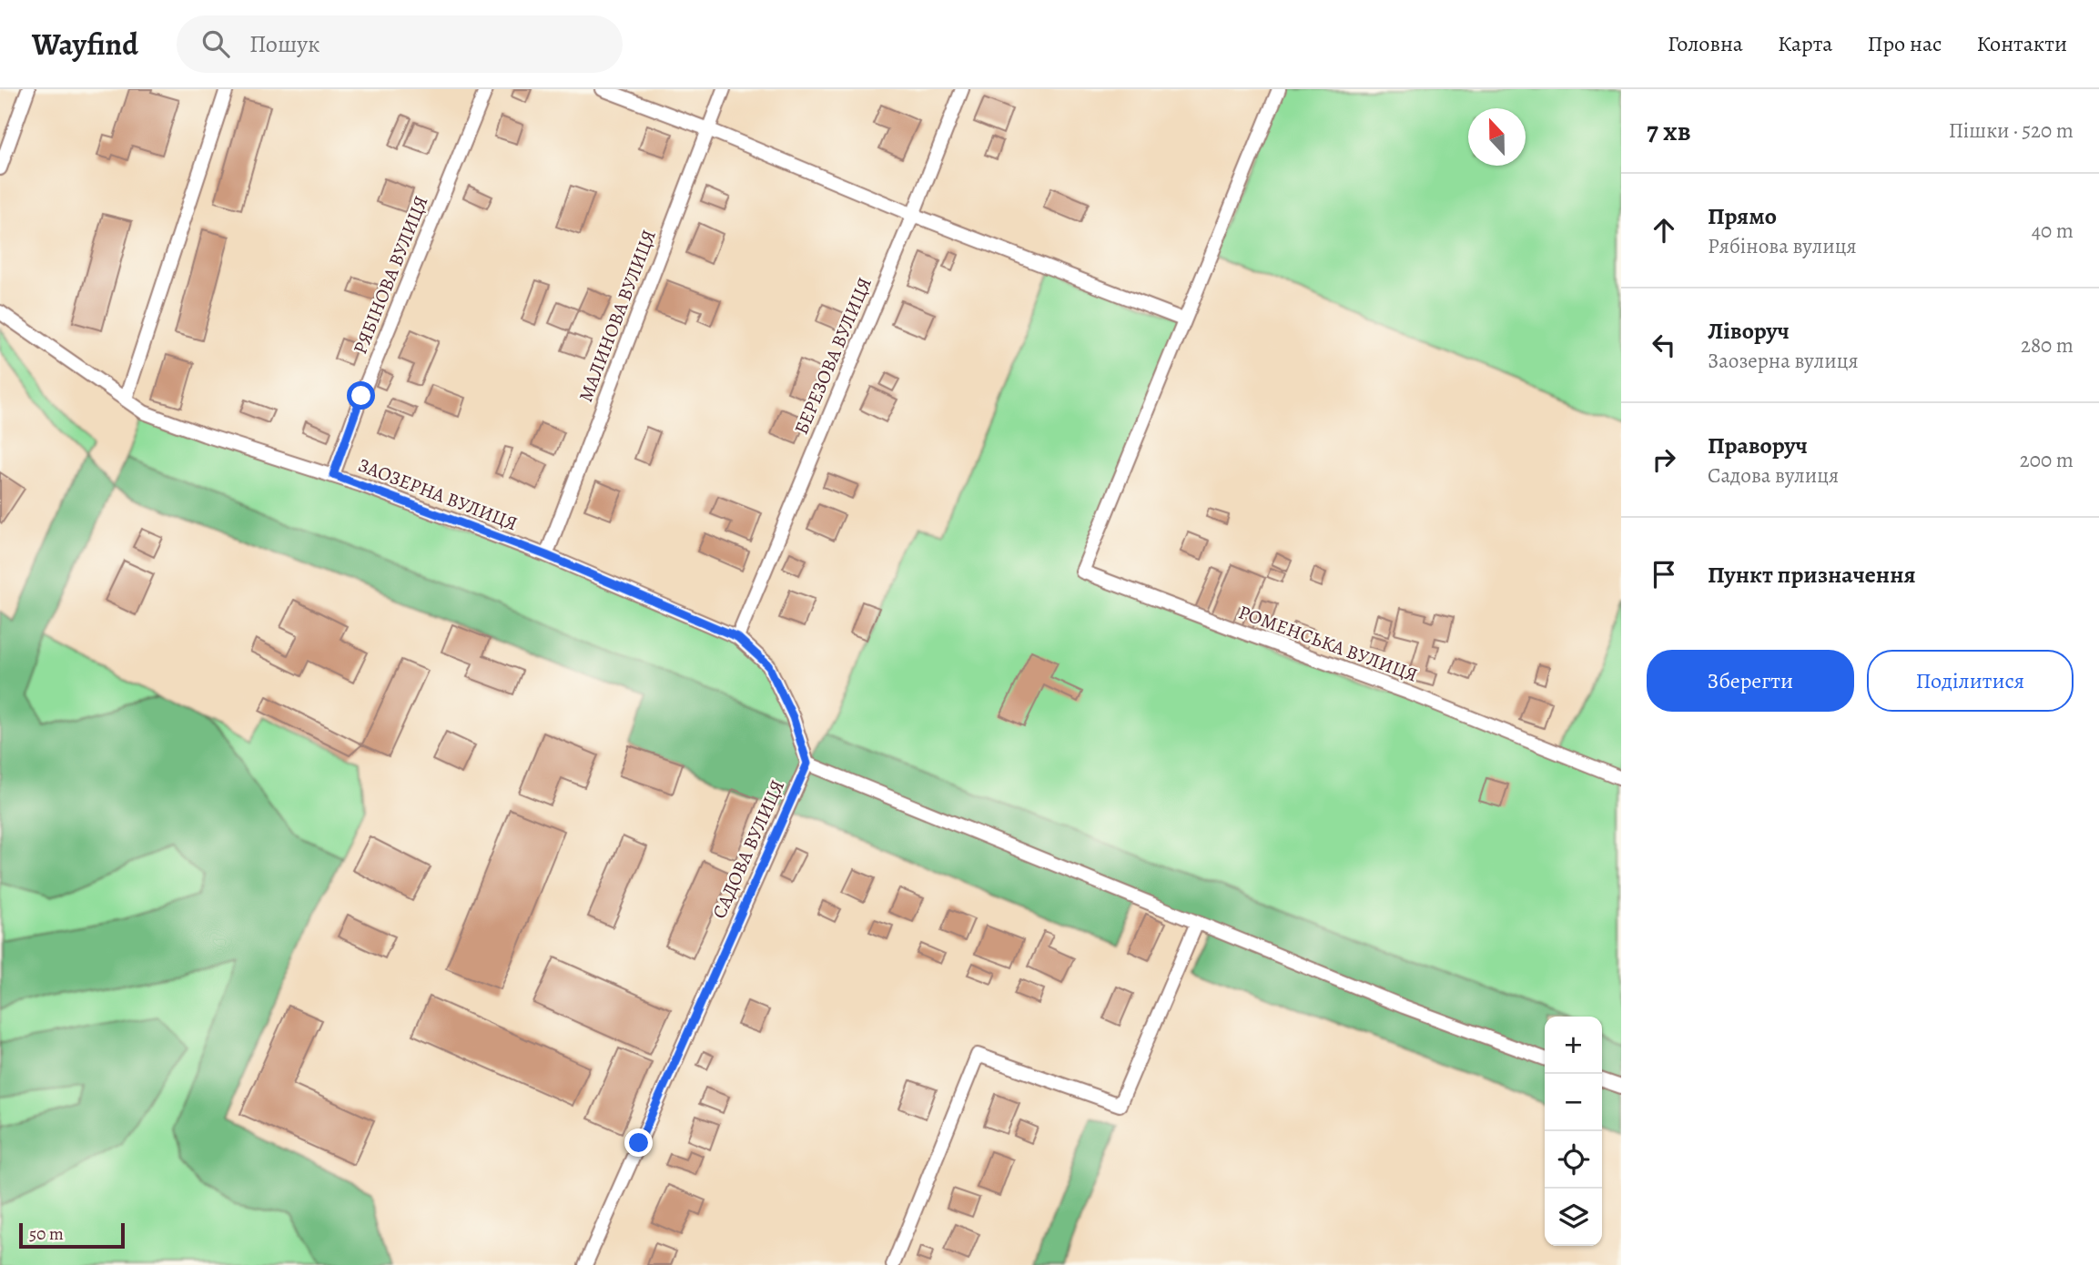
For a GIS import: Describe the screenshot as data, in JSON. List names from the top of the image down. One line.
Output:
{"streets":{"street":["РЯБІНОВА ВУЛИЦЯ","МАЛИНОВА ВУЛИЦЯ","БЕРЕЗОВА ВУЛИЦЯ","ЗАОЗЕРНА ВУЛИЦЯ","РОМЕНСЬКА ВУЛИЦЯ","САДОВА ВУЛИЦЯ"]},"crossings":[["РЯБІНОВА ВУЛИЦЯ","ЗАОЗЕРНА ВУЛИЦЯ"],["МАЛИНОВА ВУЛИЦЯ","ЗАОЗЕРНА ВУЛИЦЯ"],["БЕРЕЗОВА ВУЛИЦЯ","ЗАОЗЕРНА ВУЛИЦЯ"],["ЗАОЗЕРНА ВУЛИЦЯ","САДОВА ВУЛИЦЯ"]],"scale_bar":"50 m","north":"top","page":{"header":"Wayfind","search":"Пошук","nav":["Головна","Карта","Про нас","Контакти"],"heading":["7 хв","Пішки · 520 m"],"list":[["Прямо","Рябінова вулиця","40 m"],["Ліворуч","Заозерна вулиця","280 m"],["Праворуч","Садова вулиця","200 m"],"Пункт призначення"],"buttons":["Зберегти","Поділитися"],"map_buttons":["+","−"],"scale":"50 m"}}
